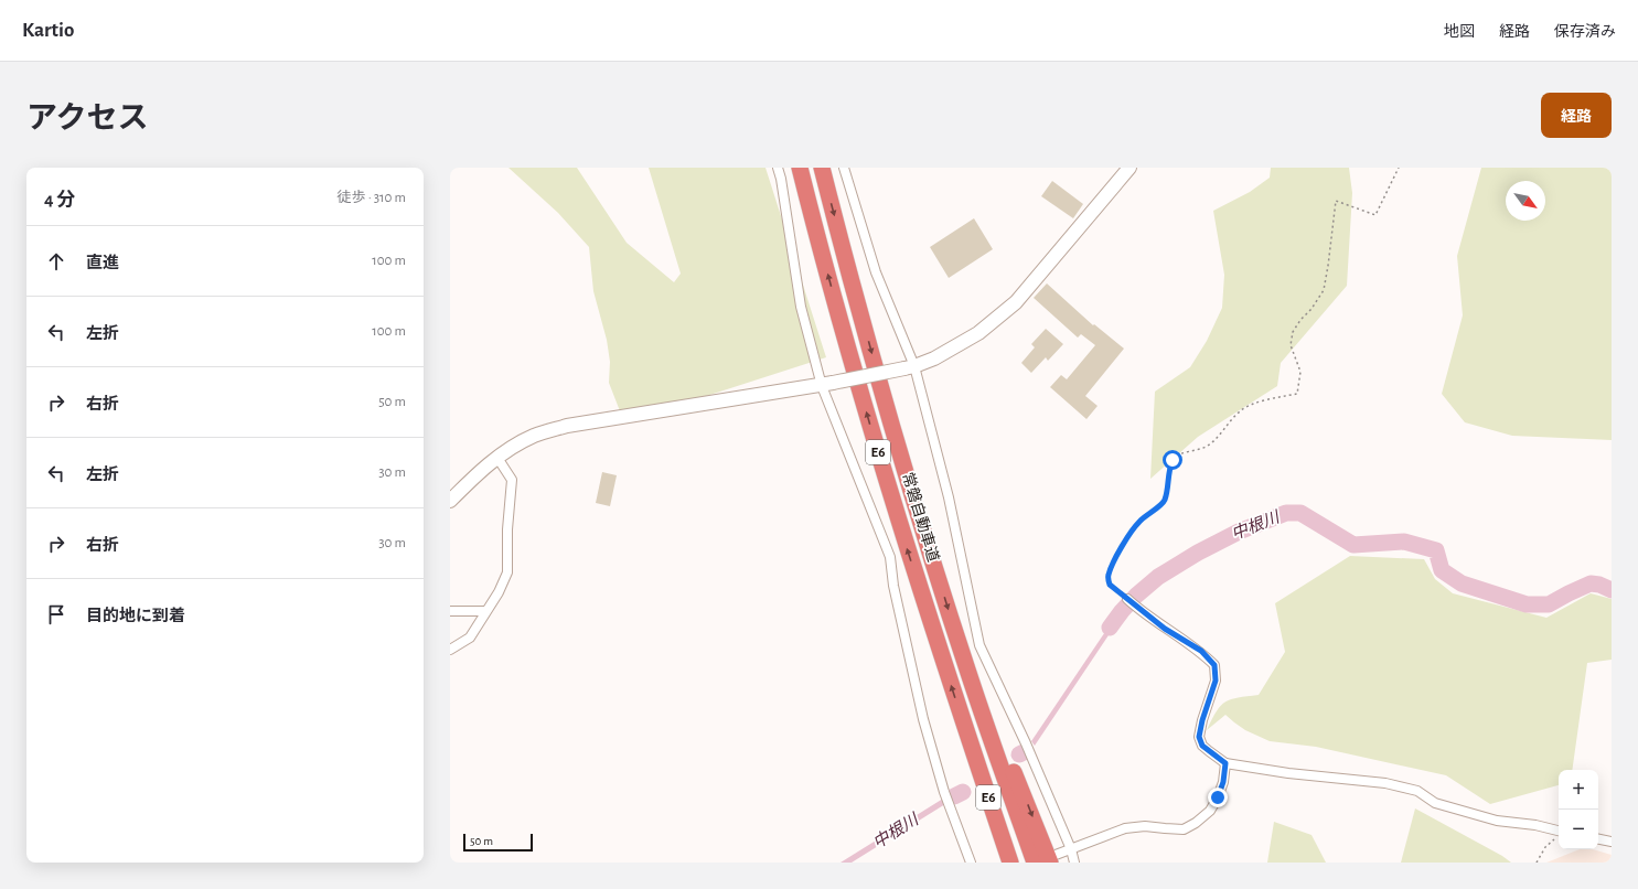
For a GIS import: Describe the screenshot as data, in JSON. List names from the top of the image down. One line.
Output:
{"streets":{"highway":["E6","常磐自動車道"]},"water":["中根川"],"scale_bar":"50 m","north":"bottom right","page":{"header":"Kartio","nav":["地図","経路","保存済み"],"title":"アクセス","buttons":"経路","heading":["4 分","徒歩 · 310 m"],"list":[["直進","100 m"],["左折","100 m"],["右折","50 m"],["左折","30 m"],["右折","30 m"],"目的地に到着"],"map_buttons":["+","−"],"scale":"50 m"}}
